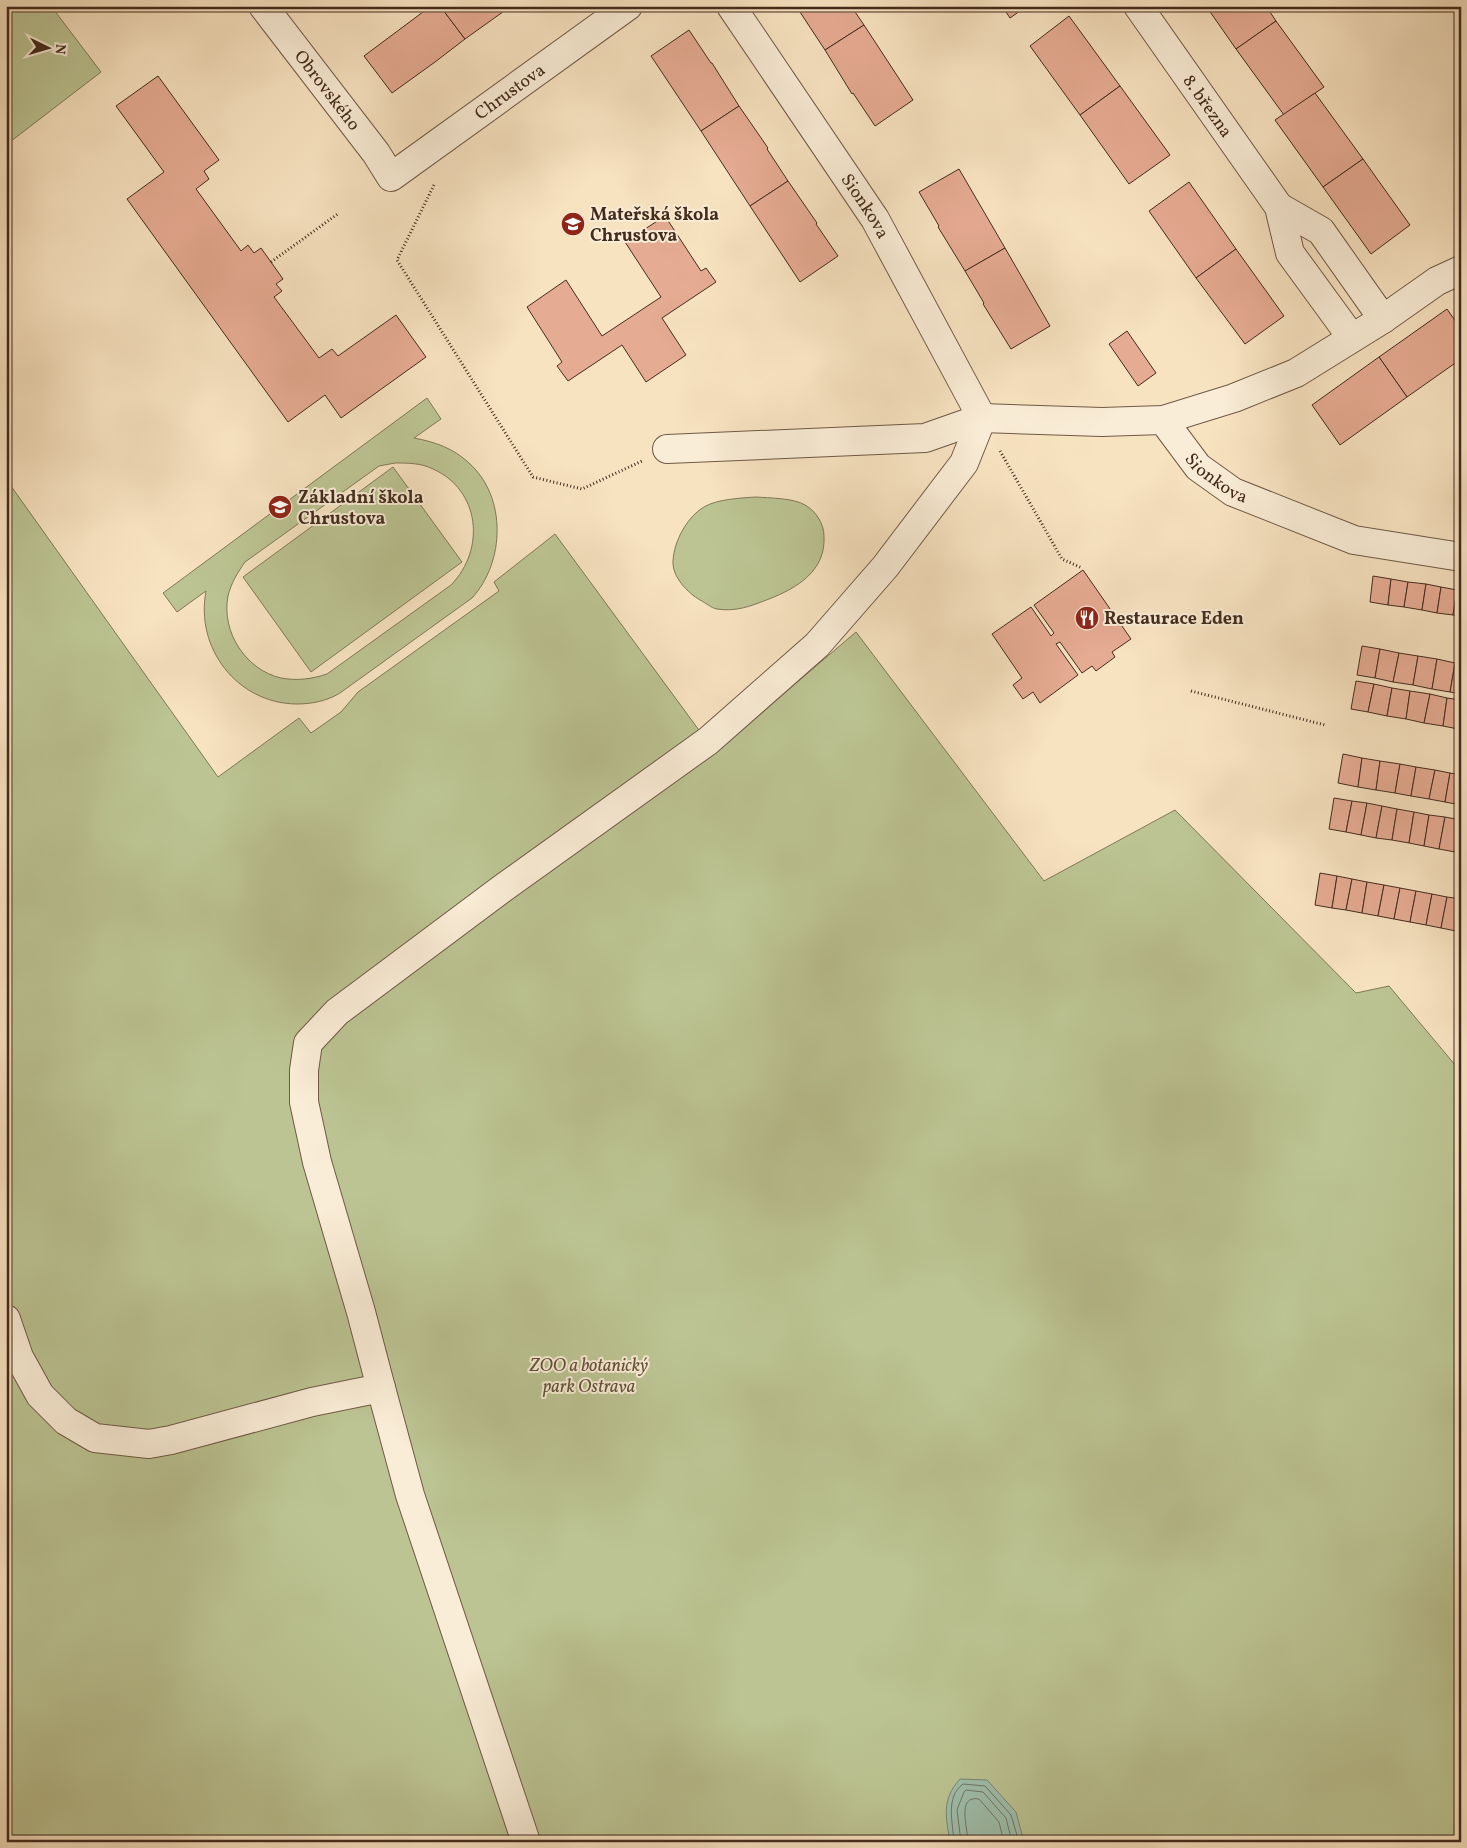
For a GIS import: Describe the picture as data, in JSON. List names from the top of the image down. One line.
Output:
{"streets":{"street":["Obrovského","Chrustova","8. března","Sionkova"]},"crossings":[["Obrovského","Chrustova"]],"parks":["ZOO a botanický park Ostrava"],"places":{"school or university":["Mateřská škola Chrustova","Základní škola Chrustova"],"restaurant":["Restaurace Eden"]},"north":"right"}
